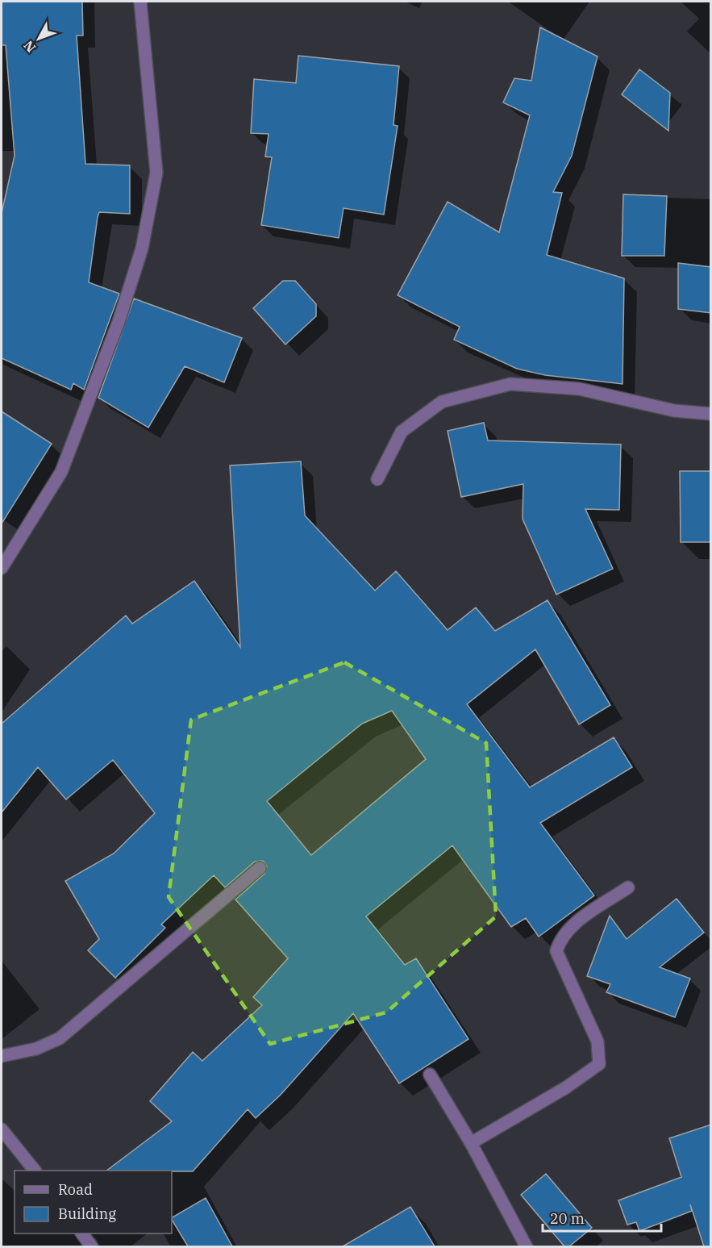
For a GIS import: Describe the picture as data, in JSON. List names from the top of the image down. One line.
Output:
{"legend":["Road","Building"],"scale_bar":"20 m","north":"bottom left"}
